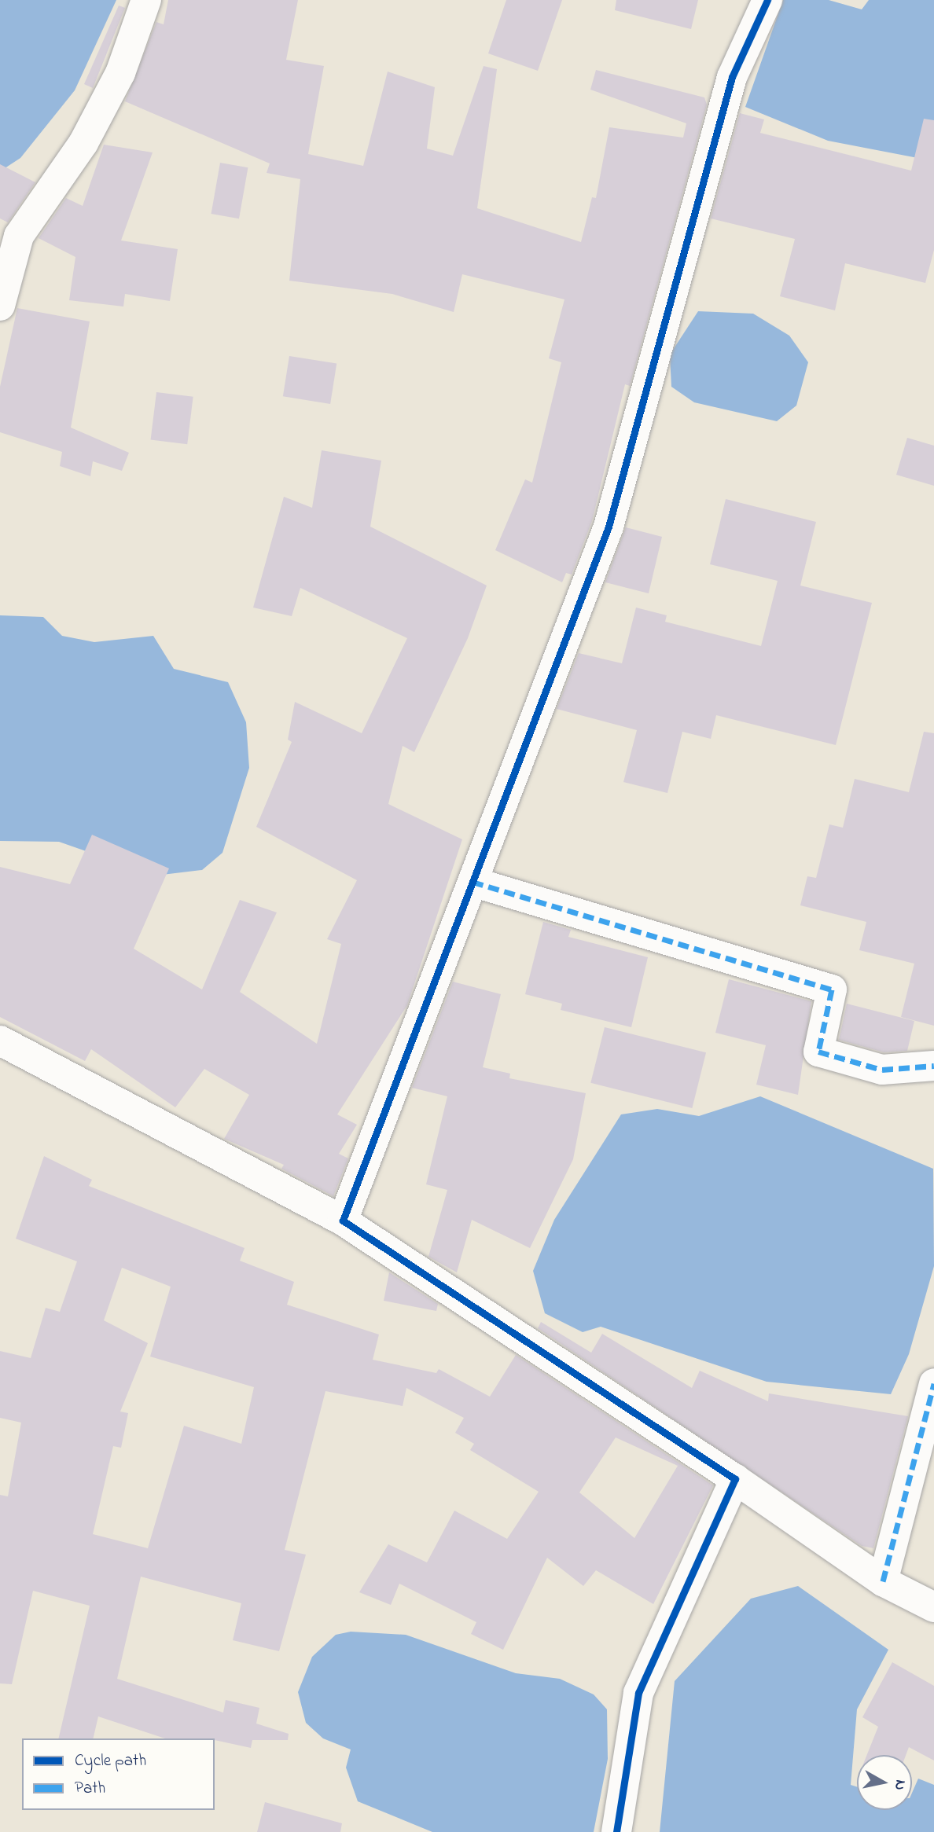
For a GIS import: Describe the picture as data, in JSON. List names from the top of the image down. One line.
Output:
{"legend":["Cycle path","Path"],"north":"right"}
